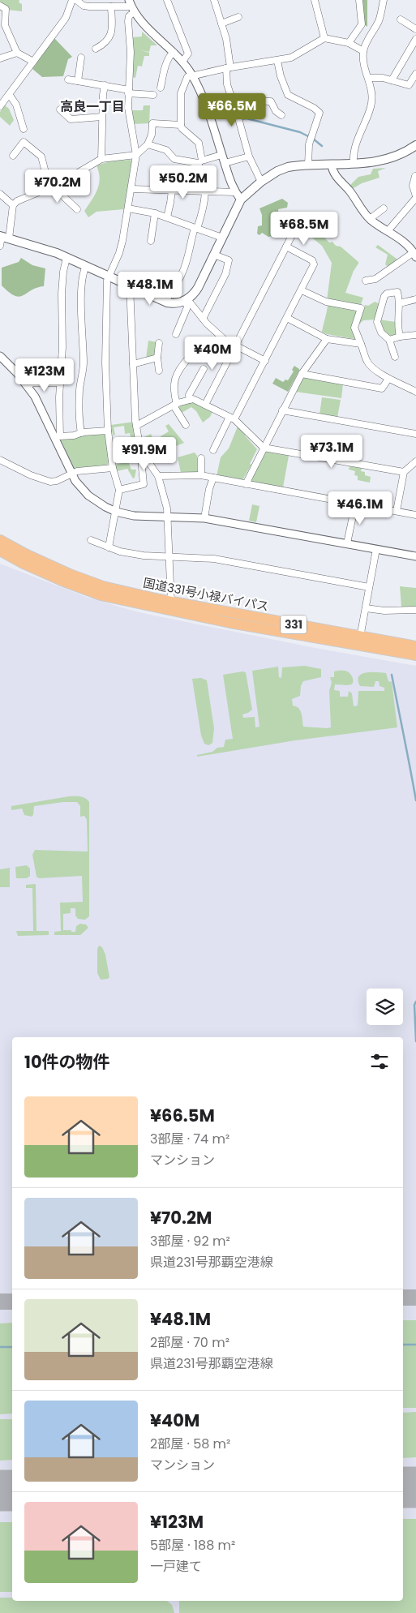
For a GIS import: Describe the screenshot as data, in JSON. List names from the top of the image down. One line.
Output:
{"streets":{"highway":["国道331号小禄バイパス","331"]},"districts":["高良一丁目"],"page":{"price":["¥66.5M","¥50.2M","¥70.2M","¥68.5M","¥48.1M","¥40M","¥123M","¥73.1M","¥91.9M","¥46.1M"],"heading":"10件の物件","list":[{"name":"¥66.5M","note":"3部屋 · 74 m² · マンション"},{"name":"¥70.2M","note":"3部屋 · 92 m² · 県道231号那覇空港線"},{"name":"¥48.1M","note":"2部屋 · 70 m² · 県道231号那覇空港線"},{"name":"¥40M","note":"2部屋 · 58 m² · マンション"},{"name":"¥123M","note":"5部屋 · 188 m² · 一戸建て"}]}}
